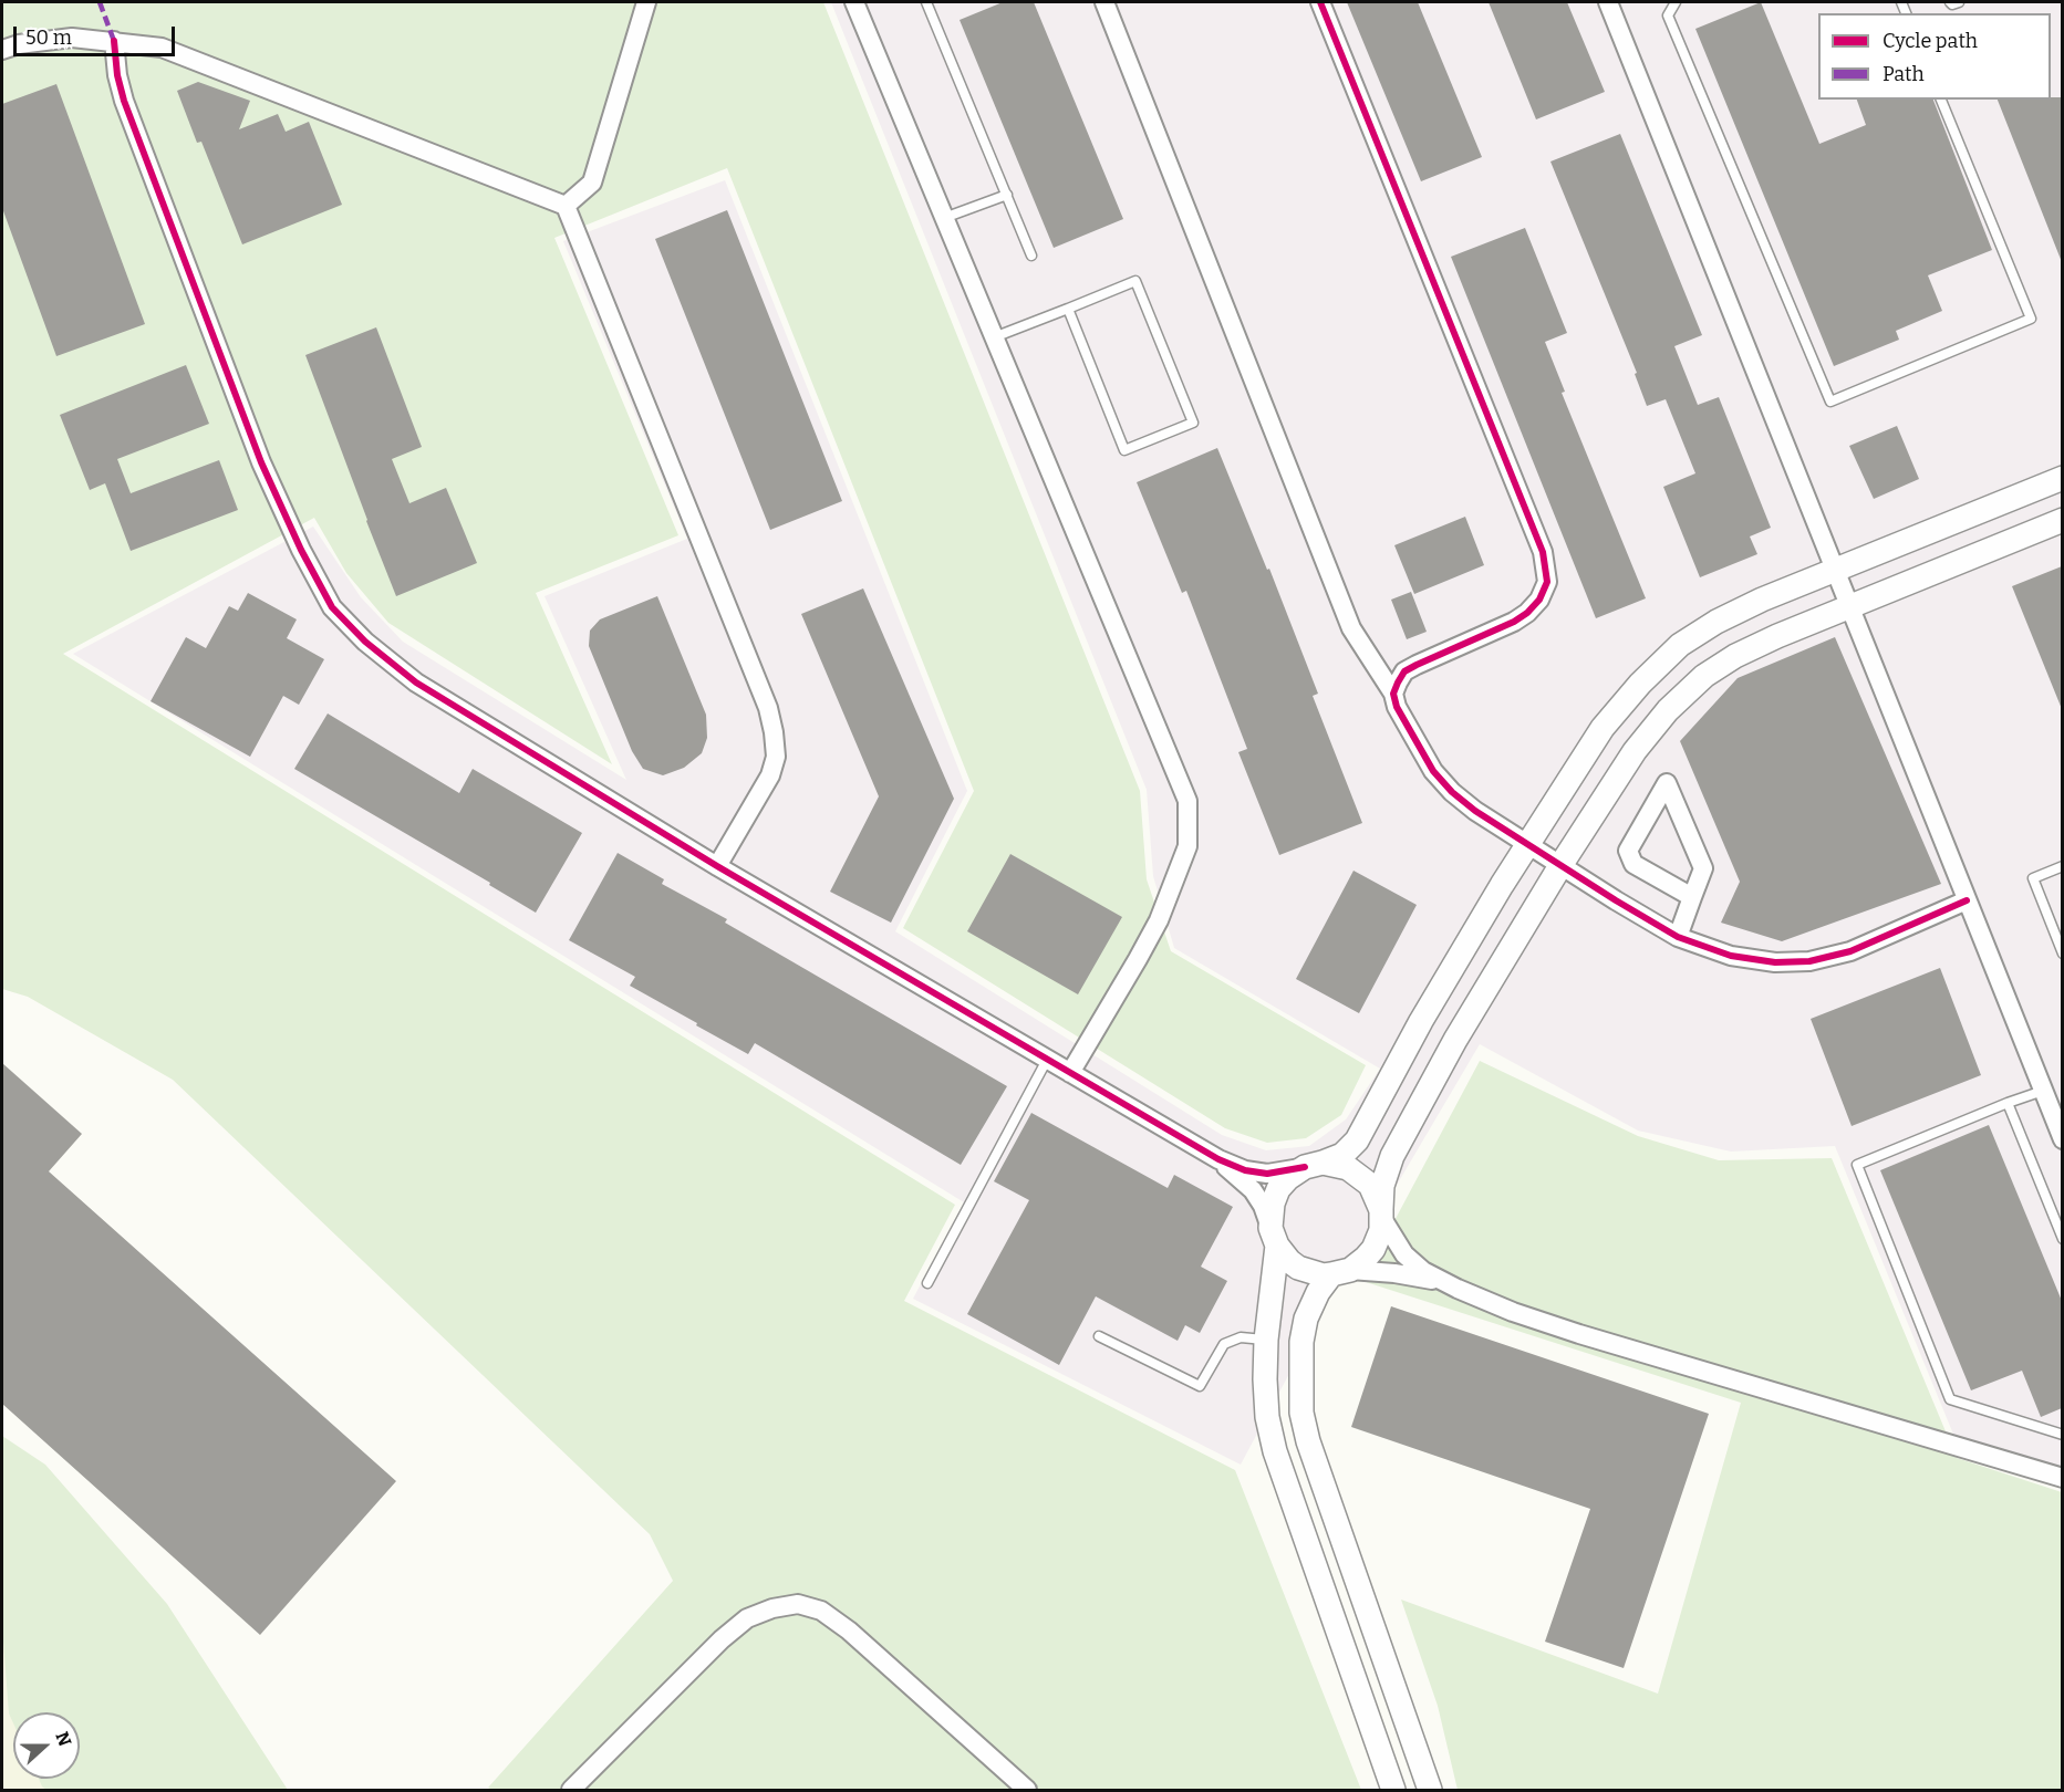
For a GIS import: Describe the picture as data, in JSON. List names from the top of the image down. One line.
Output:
{"legend":["Cycle path","Path"],"scale_bar":"50 m","north":"right"}
